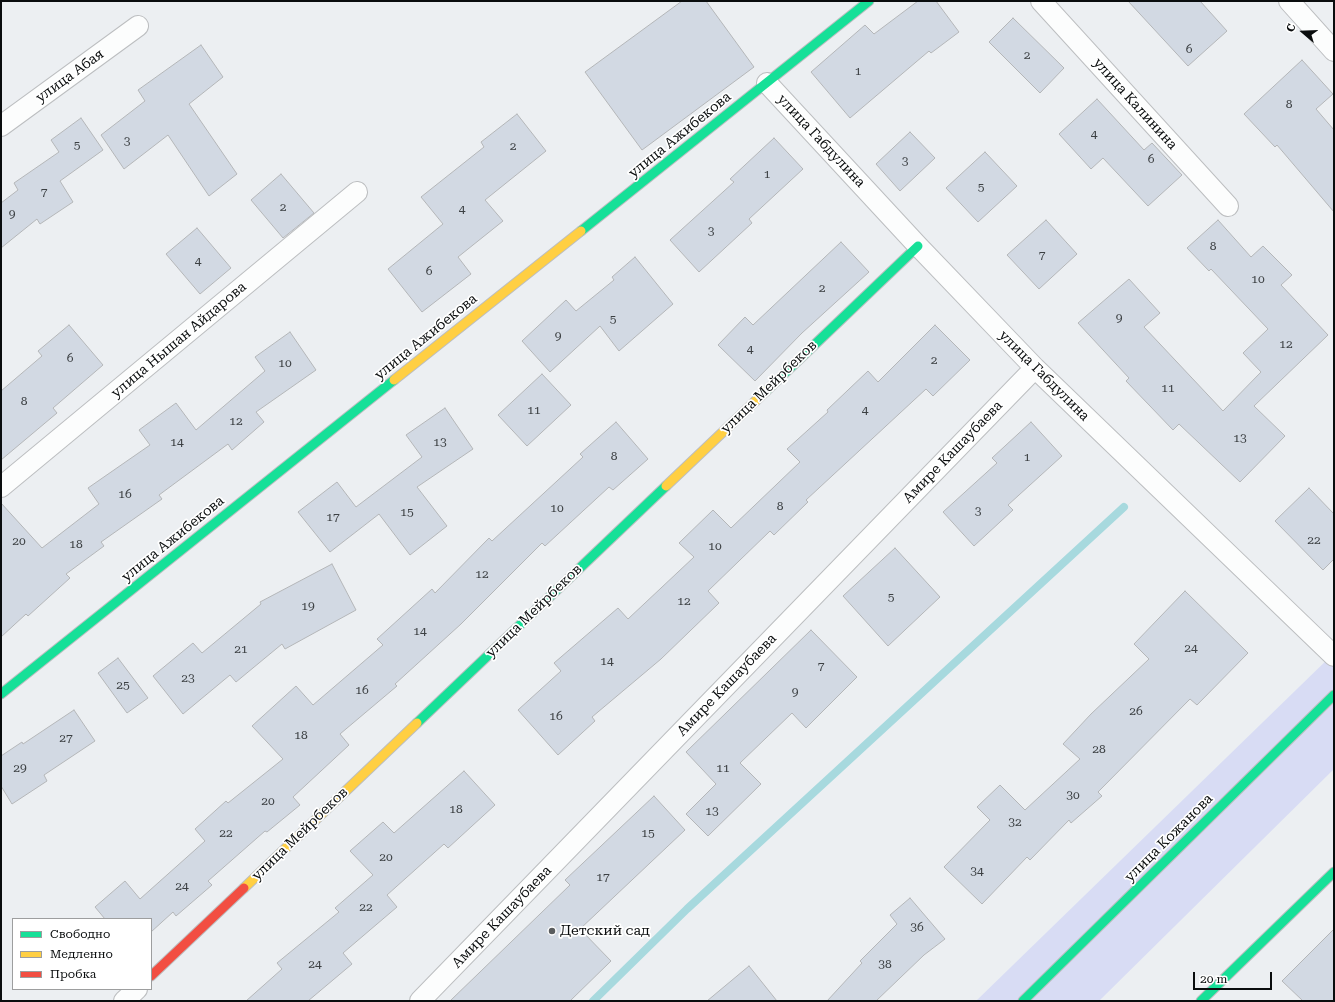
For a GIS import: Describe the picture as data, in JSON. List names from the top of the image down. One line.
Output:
{"streets":{"street":["улица Абая","улица Калинина","улица Ажибекова","улица Габдулина","улица Нышан Айдарова","улица Мейрбеков","Амире Кашаубаева","улица Кожанова"]},"crossings":[["улица Ажибекова","улица Габдулина"],["улица Габдулина","улица Мейрбеков"],["улица Габдулина","Амире Кашаубаева"]],"places":["Детский сад"],"house_numbers":["6","2","1","8","4","3","5","2","6","3","1","5","7","2","4","9","3","8","7","4","6","10","2","9","5","9","12","4","6","2","10","11","8","11","4","12","13","14","13","8","1","16","8","10","3","15","17","22","20","18","10","12","5","12","19","14","24","21","14","7","23","25","16","9","26","16","18","27","28","29","11","30","20","18","13","32","22","15","20","34","17","24","22","36","24","38"],"legend":["Свободно","Медленно","Пробка"],"scale_bar":"20 m","north":"left"}
